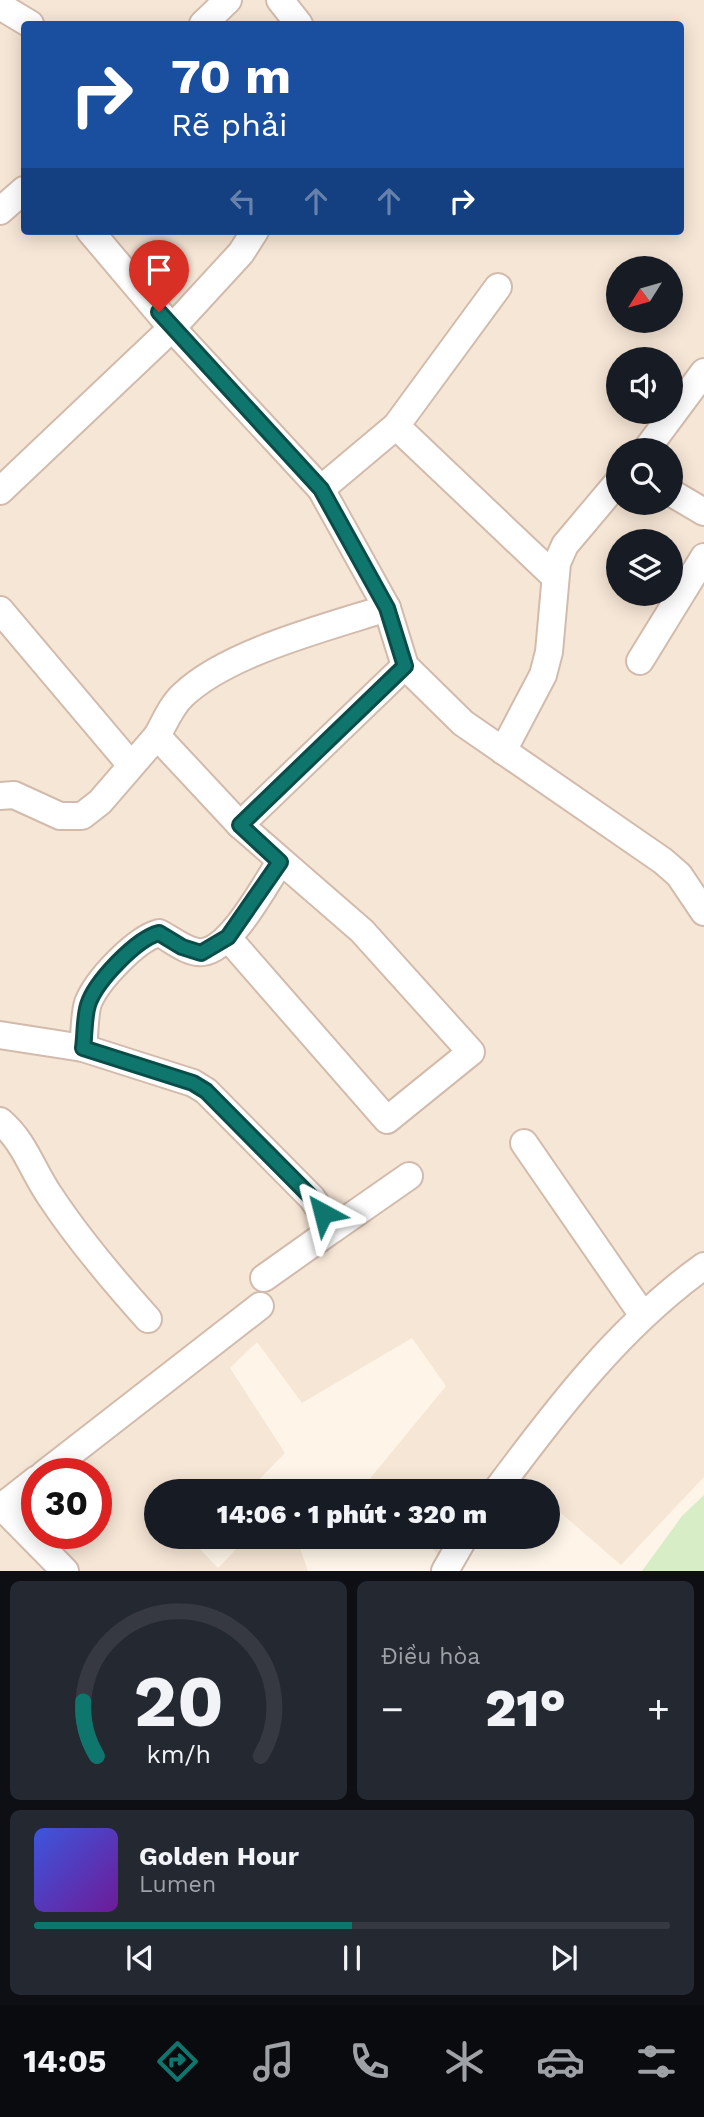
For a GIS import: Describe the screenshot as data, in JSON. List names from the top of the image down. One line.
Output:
{"north":"bottom left","page":{"turn":["70 m","Rẽ phải"],"limit":"30","trip":"14:06 · 1 phút · 320 m","tile":"Điều hòa","heat":["−","21°","+"],"song":["Golden Hour","Lumen"],"tabs":"14:05","gauge":["20","km/h"]}}
